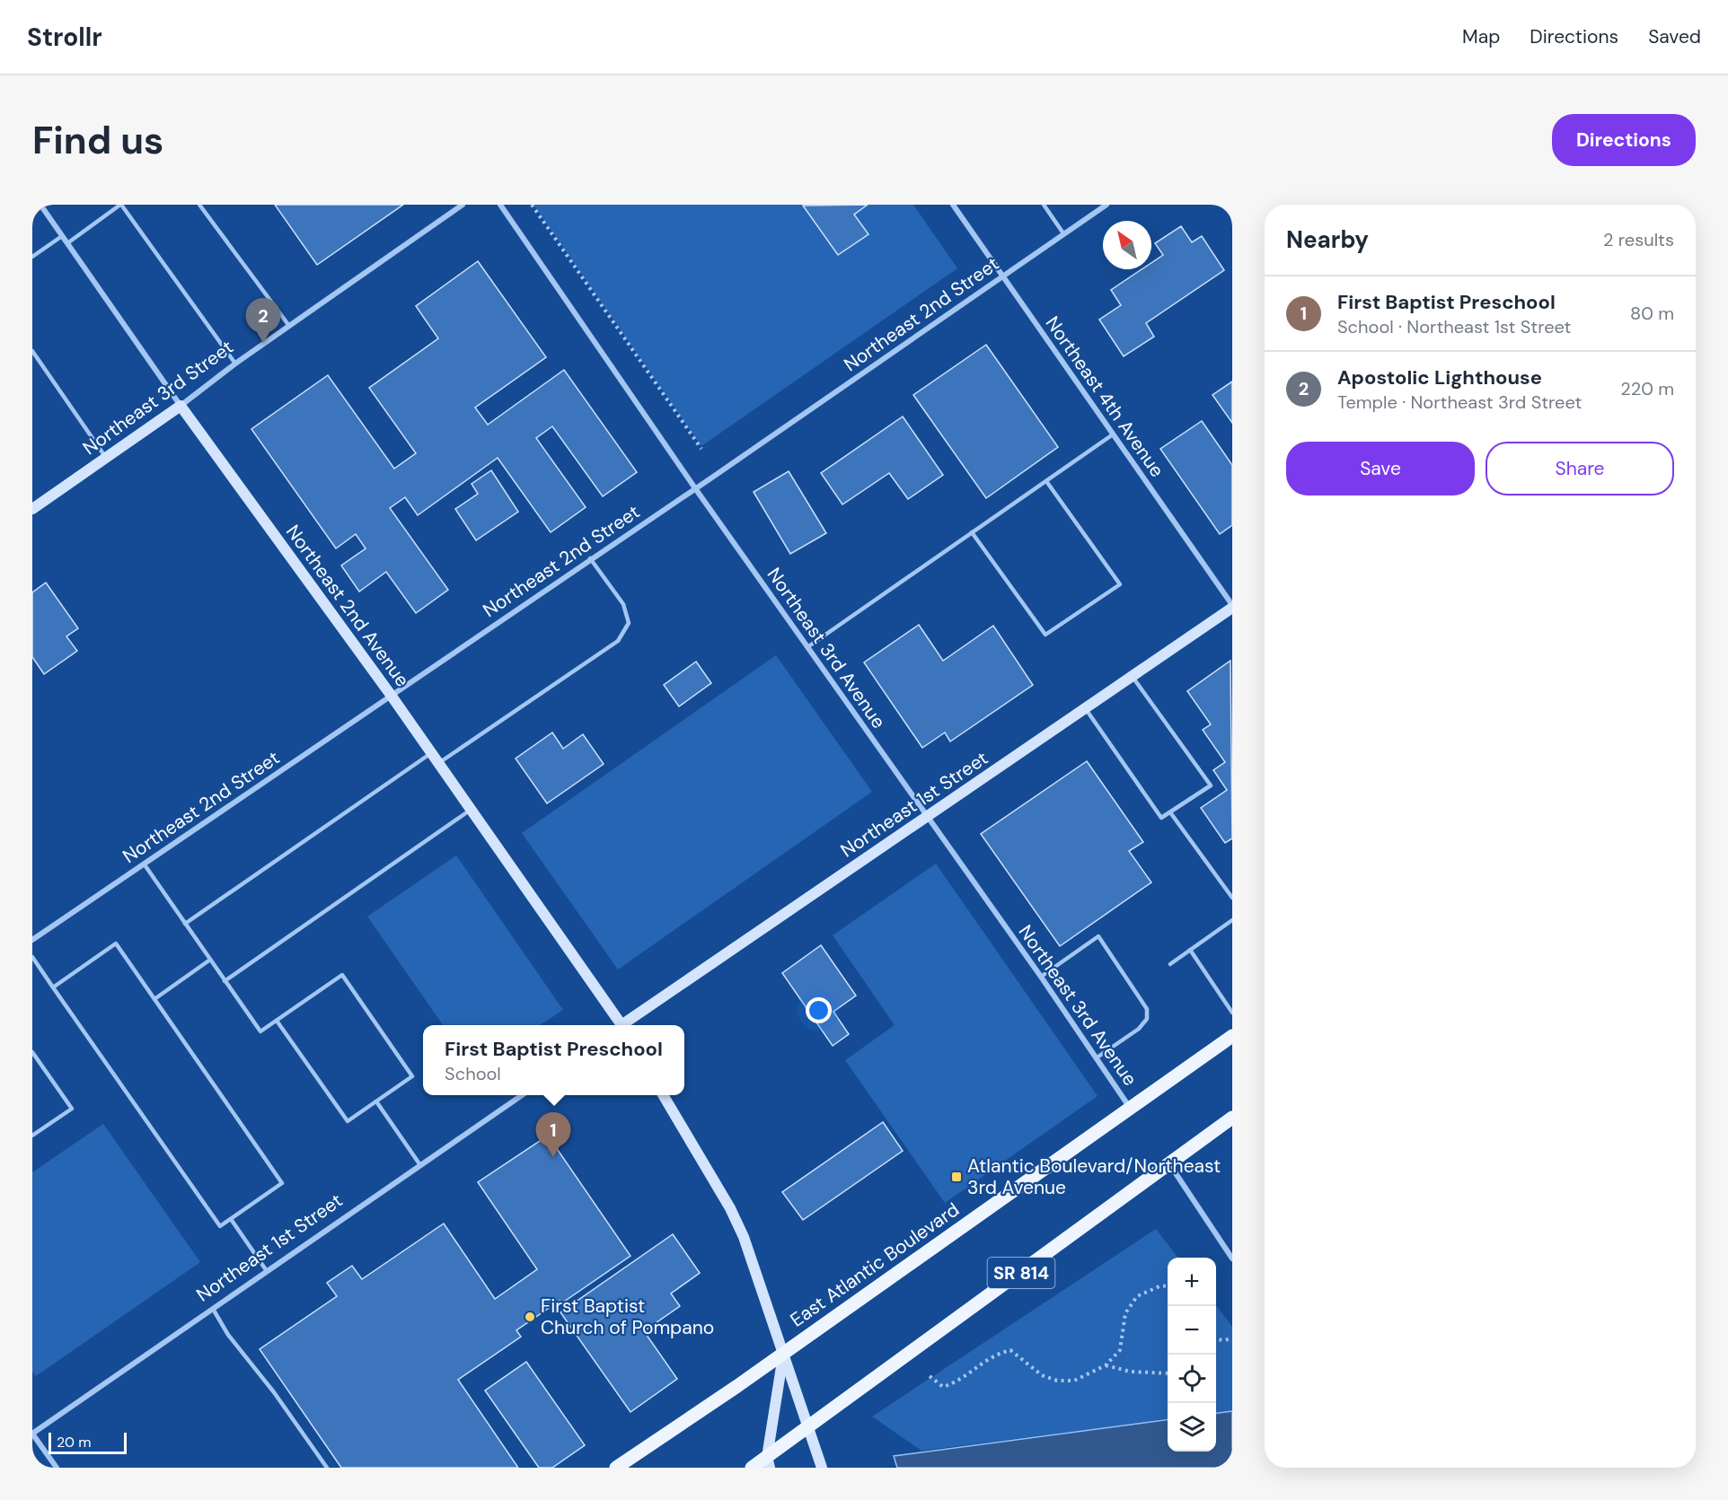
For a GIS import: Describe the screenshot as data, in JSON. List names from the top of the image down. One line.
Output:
{"streets":{"main road":["East Atlantic Boulevard","SR 814"],"street":["Northeast 2nd Street","Northeast 4th Avenue","Northeast 3rd Street","Northeast 2nd Avenue","Northeast 3rd Avenue","Northeast 1st Street"]},"crossings":[["Northeast 2nd Street","Northeast 4th Avenue"],["Northeast 2nd Street","Northeast 2nd Avenue"],["Northeast 2nd Street","Northeast 3rd Avenue"],["Northeast 4th Avenue","Northeast 1st Street"],["Northeast 3rd Street","Northeast 2nd Avenue"],["Northeast 3rd Avenue","Northeast 1st Street"],["Northeast 3rd Avenue","East Atlantic Boulevard"]],"places":{"transit":["Atlantic Boulevard/Northeast 3rd Avenue"],"other":["First Baptist Church of Pompano"]},"scale_bar":"20 m","north":"top left","page":{"header":"Strollr","nav":["Map","Directions","Saved"],"buttons":["Directions",["Save","Share"]],"title":"Find us","heading":["Nearby","2 results"],"list":[{"mark":"1","name":"First Baptist Preschool","note":"School · Northeast 1st Street","value":"80 m"},{"mark":"2","name":"Apostolic Lighthouse","note":"Temple · Northeast 3rd Street","value":"220 m"}],"pins":["2","1"],"popup":["First Baptist Preschool","School"],"map_buttons":["+","−"],"scale":"20 m"}}
